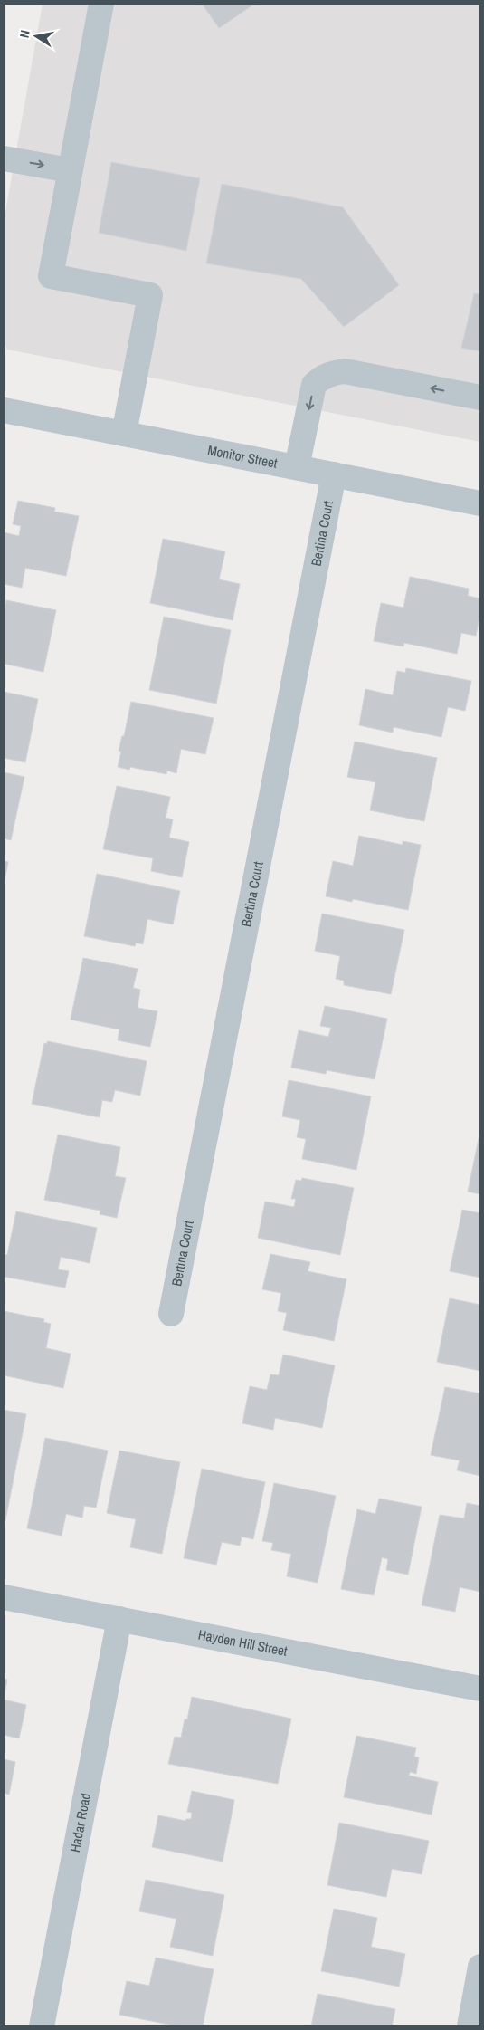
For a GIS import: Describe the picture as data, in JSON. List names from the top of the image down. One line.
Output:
{"streets":{"street":["Monitor Street","Bertina Court","Hayden Hill Street","Hadar Road"]},"crossings":[["Monitor Street","Bertina Court"],["Hayden Hill Street","Hadar Road"]],"north":"left"}
